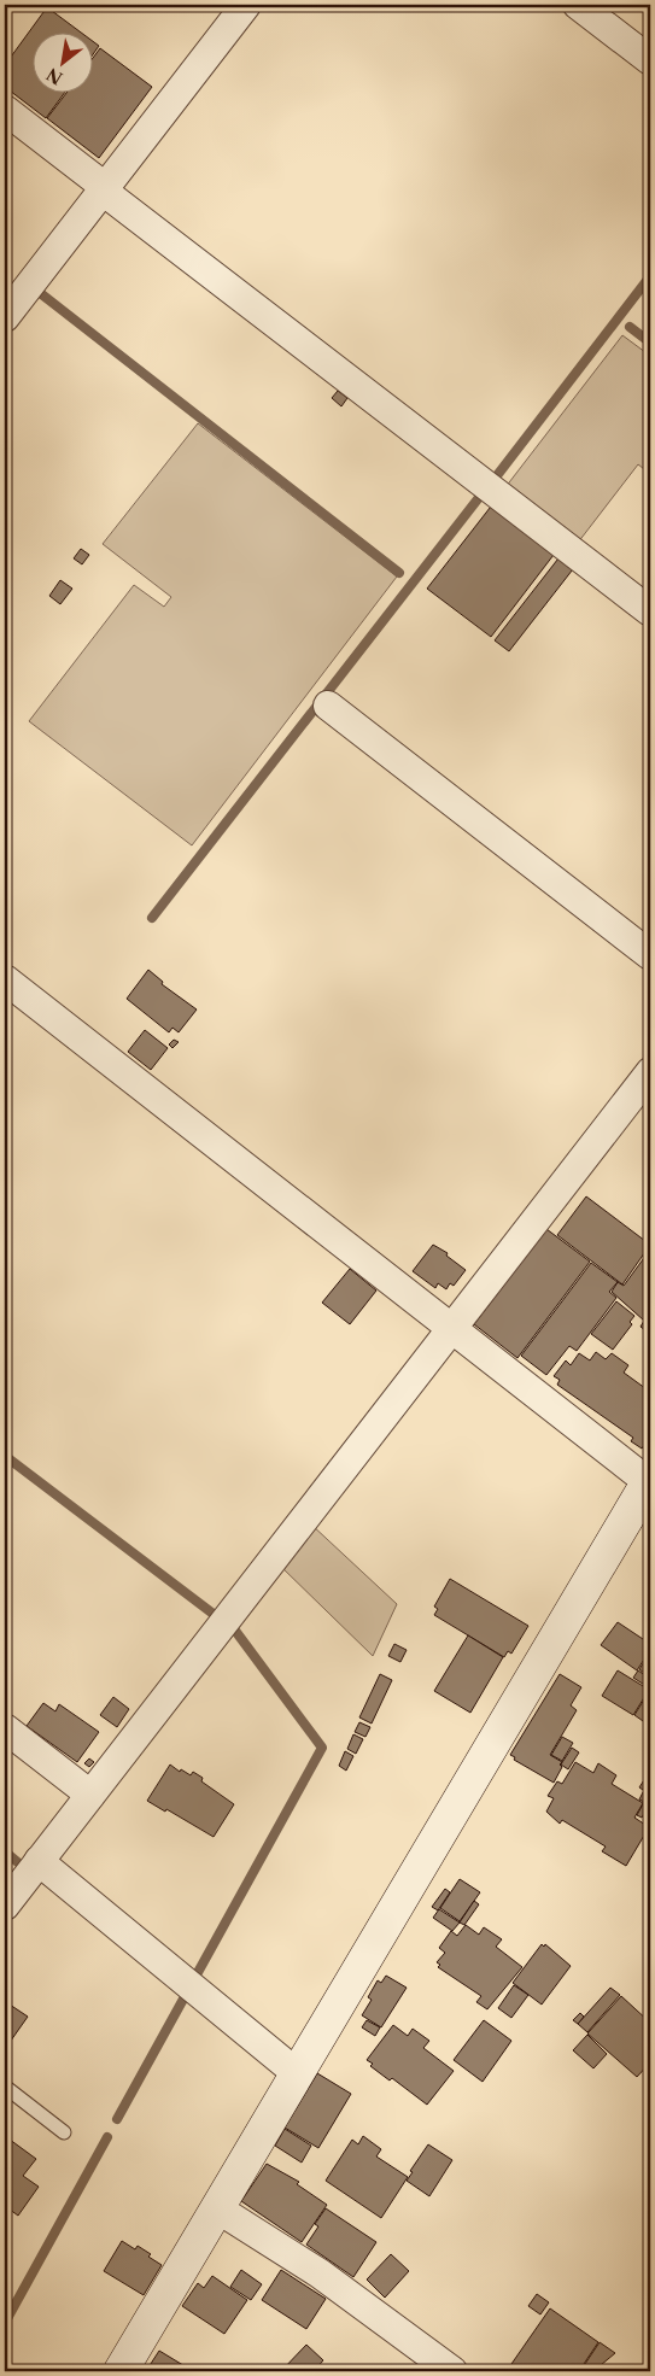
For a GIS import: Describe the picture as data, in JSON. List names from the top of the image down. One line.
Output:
{"north":"bottom left"}
